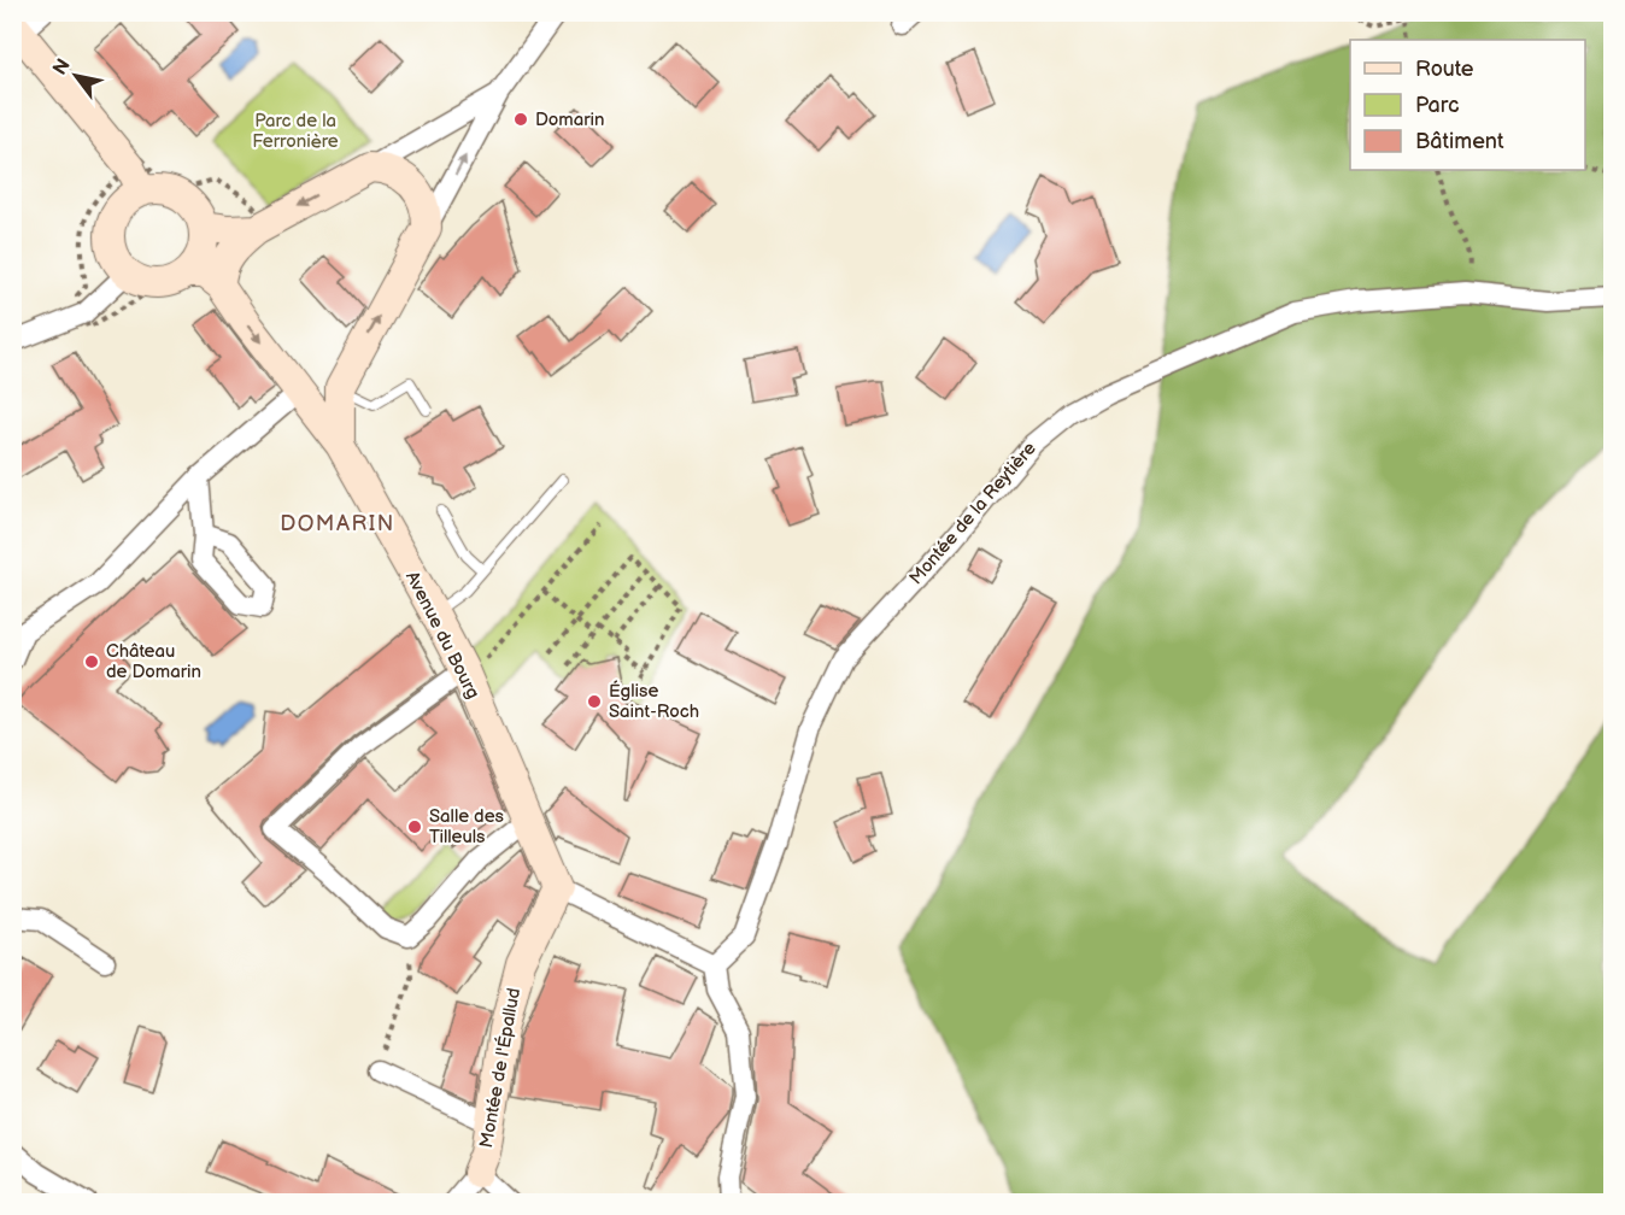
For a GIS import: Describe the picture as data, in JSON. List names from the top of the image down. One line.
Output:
{"streets":{"street":["Montée de la Reytière","Avenue du Bourg","Montée de l'Épallud"]},"crossings":[["Avenue du Bourg","Montée de l'Épallud"]],"districts":["DOMARIN"],"parks":["Parc de la Ferronière"],"places":["Domarin","Château de Domarin","Église Saint-Roch","Salle des Tilleuls"],"legend":["Route","Parc","Bâtiment"],"north":"top left"}
